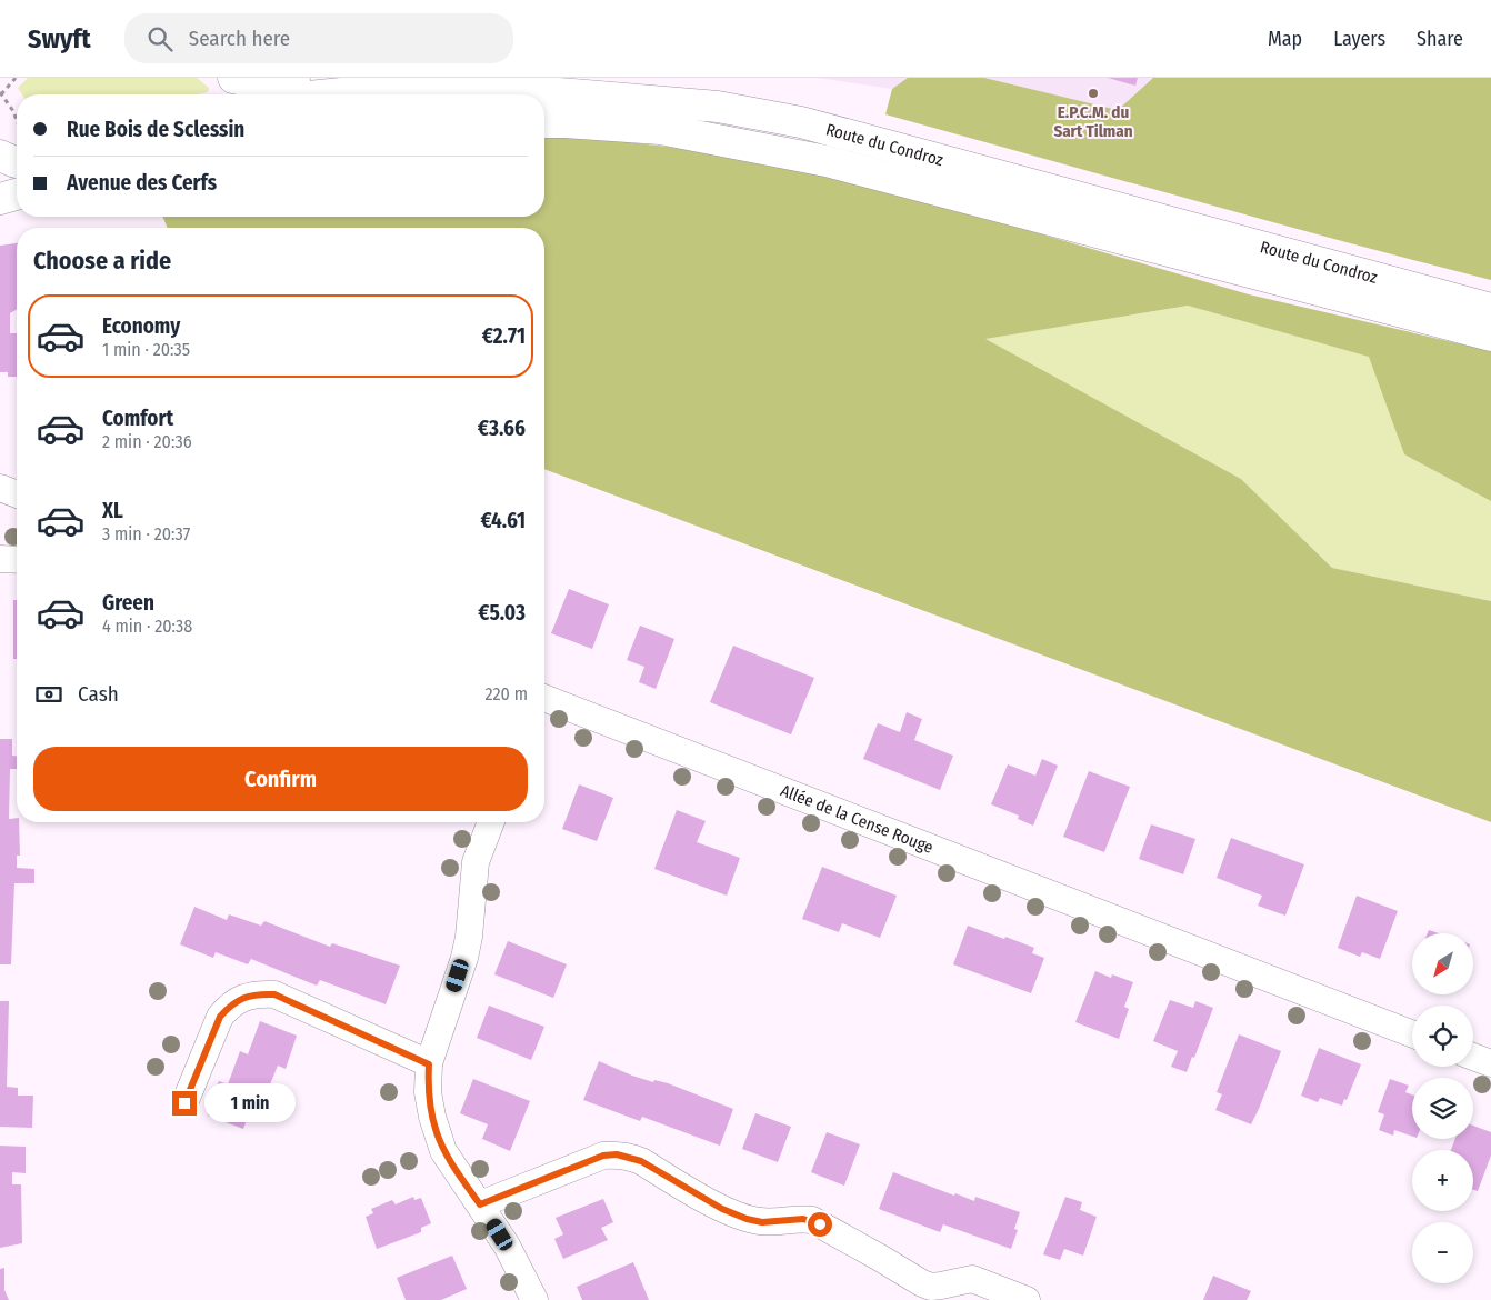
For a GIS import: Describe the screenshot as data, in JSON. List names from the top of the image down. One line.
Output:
{"streets":{"main road":["Route du Condroz"],"street":["Allée de la Cense Rouge"]},"places":["E.P.C.M. du Sart Tilman"],"north":"bottom left","page":{"header":"Swyft","search":"Search here","nav":["Map","Layers","Share"],"banner":["Rue Bois de Sclessin","Avenue des Cerfs"],"heading":"Choose a ride","list":[{"name":"Economy","note":"1 min · 20:35","value":"€2.71"},{"name":"Comfort","note":"2 min · 20:36","value":"€3.66"},{"name":"XL","note":"3 min · 20:37","value":"€4.61"},{"name":"Green","note":"4 min · 20:38","value":"€5.03"}],"pay":["Cash","220 m"],"buttons":"Confirm","map_buttons":["+","−"],"bubble":"1 min"}}
